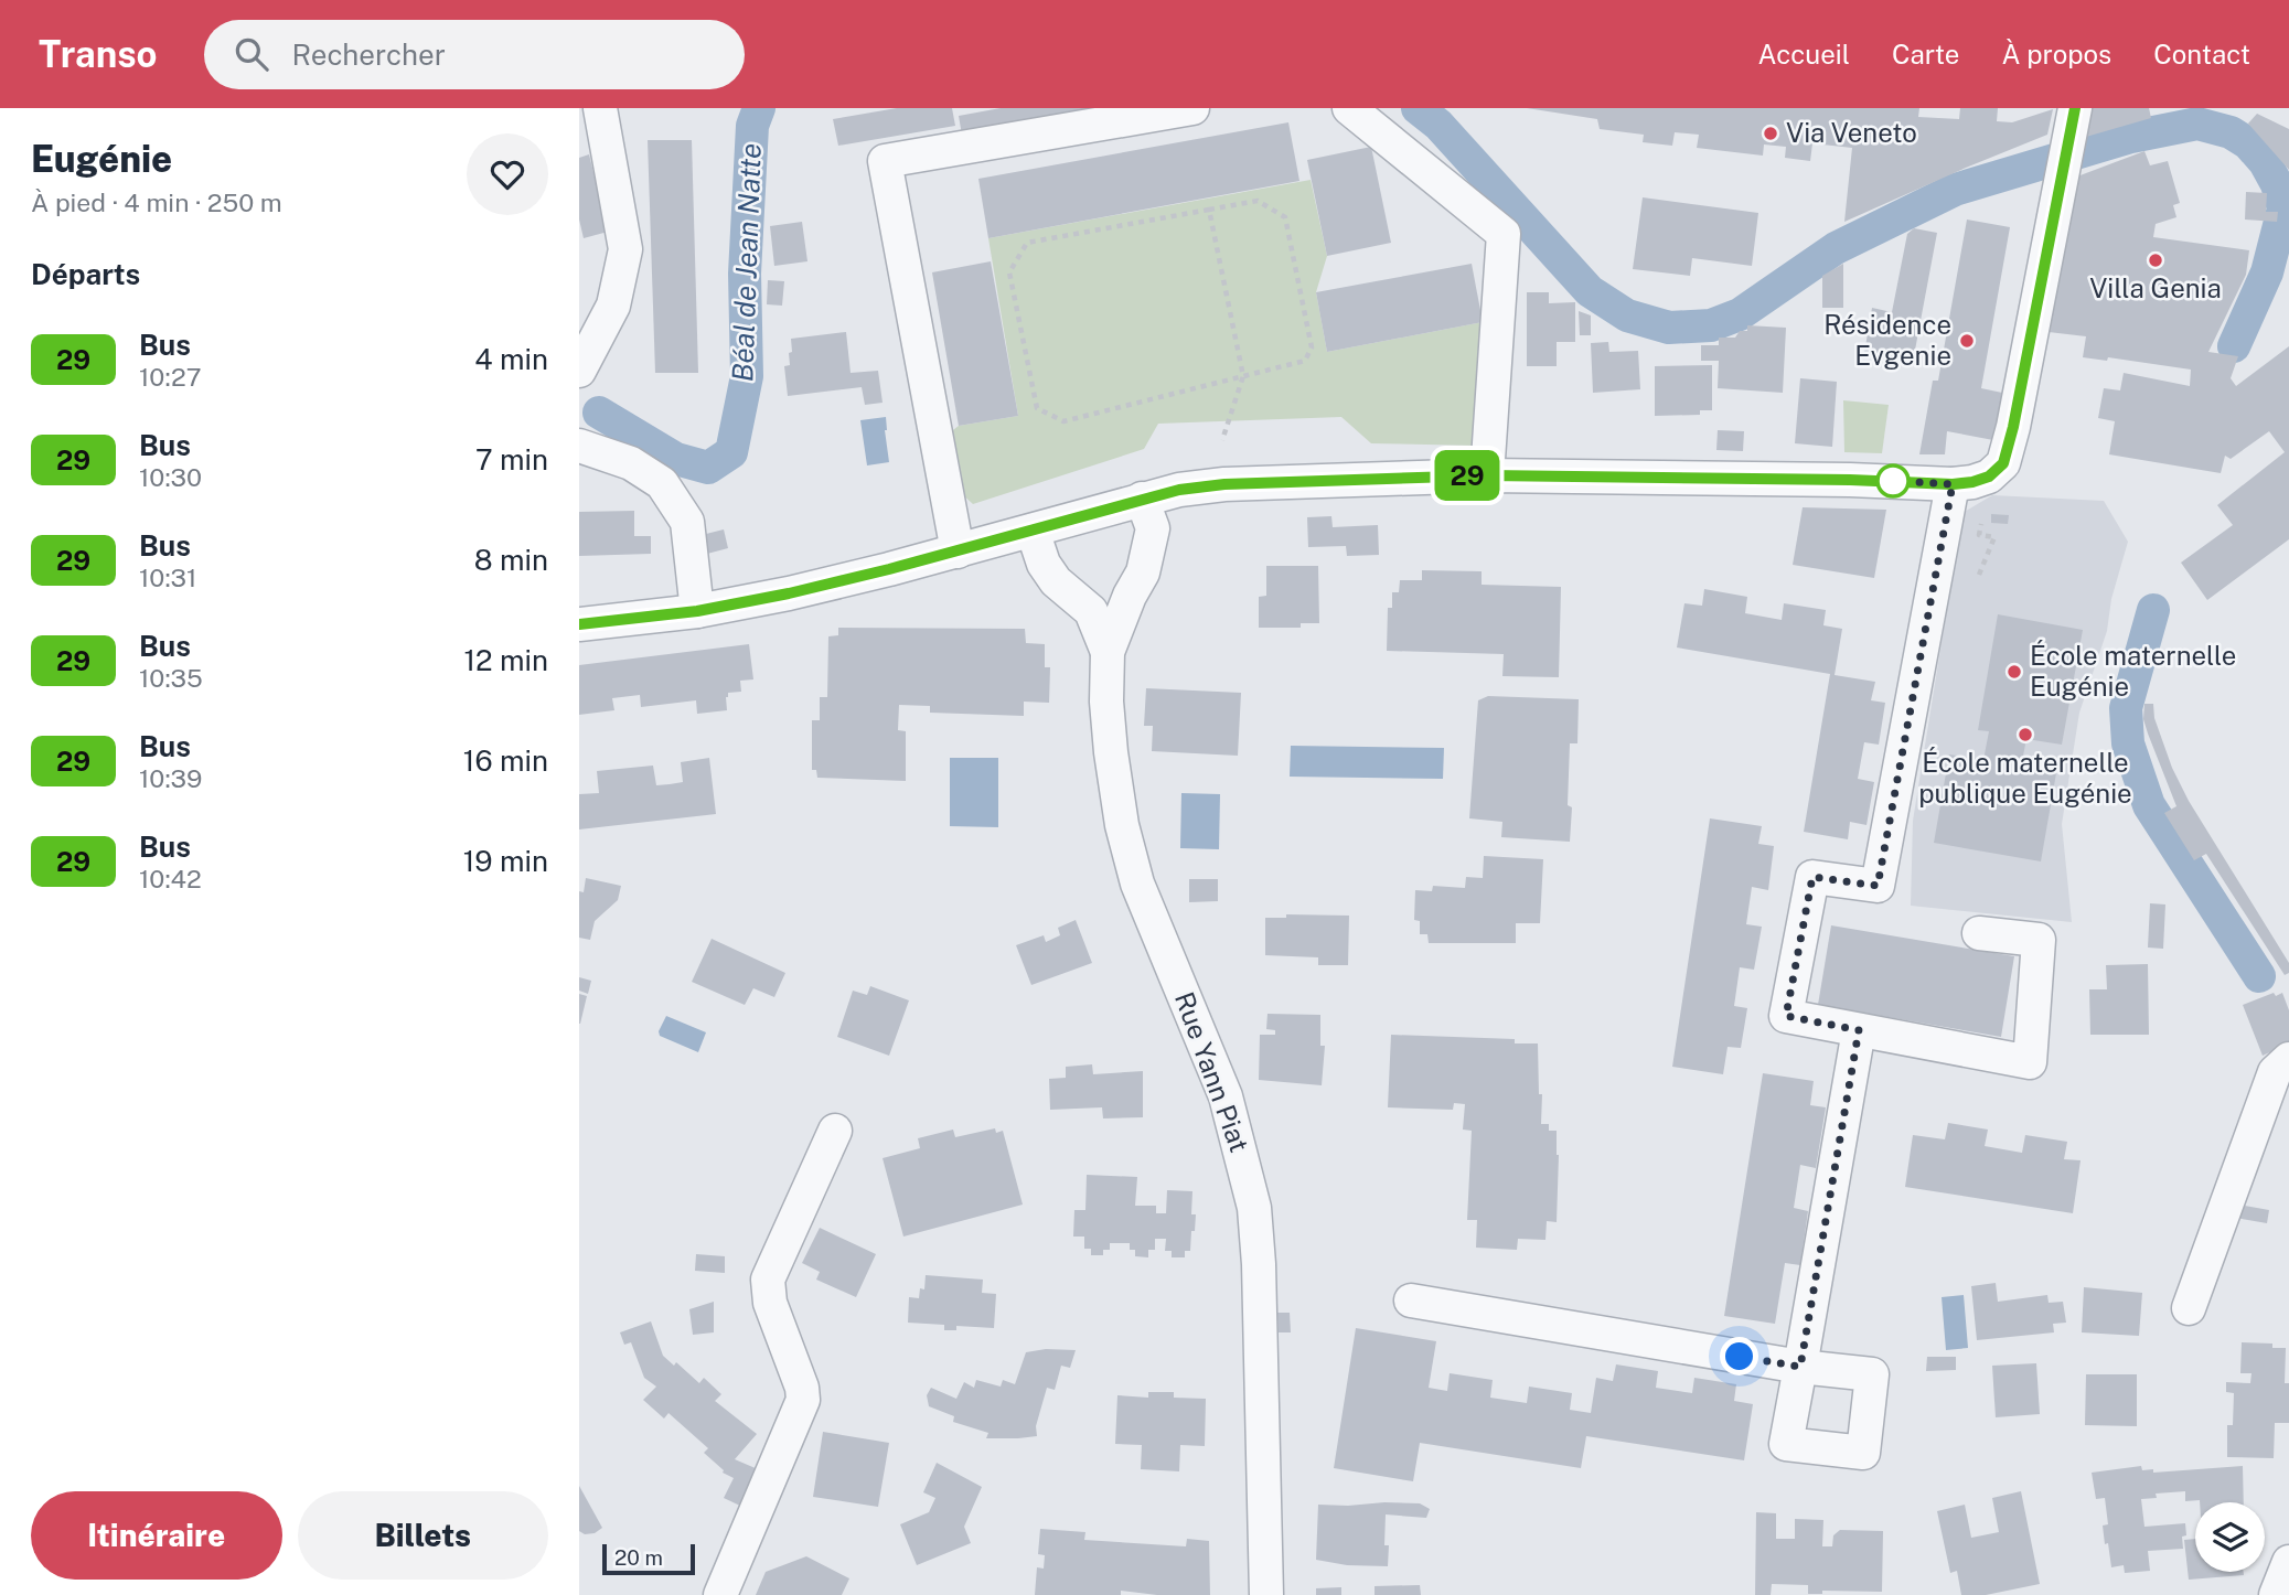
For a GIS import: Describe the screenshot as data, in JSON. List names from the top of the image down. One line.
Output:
{"streets":{"street":["Rue Yann Piat"]},"water":["Béal de Jean Natte"],"places":["Via Veneto","Villa Genia","Résidence Evgenie","École maternelle Eugénie","École maternelle publique Eugénie"],"lines":["bus line 29"],"scale_bar":"20 m","page":{"header":"Transo","search":"Rechercher","nav":["Accueil","Carte","À propos","Contact"],"heading":[["Eugénie","À pied · 4 min · 250 m"],"Départs"],"on_map":"29","list":[{"mark":"29","name":"Bus","note":"10:27","value":"4 min"},{"mark":"29","name":"Bus","note":"10:30","value":"7 min"},{"mark":"29","name":"Bus","note":"10:31","value":"8 min"},{"mark":"29","name":"Bus","note":"10:35","value":"12 min"},{"mark":"29","name":"Bus","note":"10:39","value":"16 min"},{"mark":"29","name":"Bus","note":"10:42","value":"19 min"}],"buttons":["Itinéraire","Billets"],"scale":"20 m"}}
